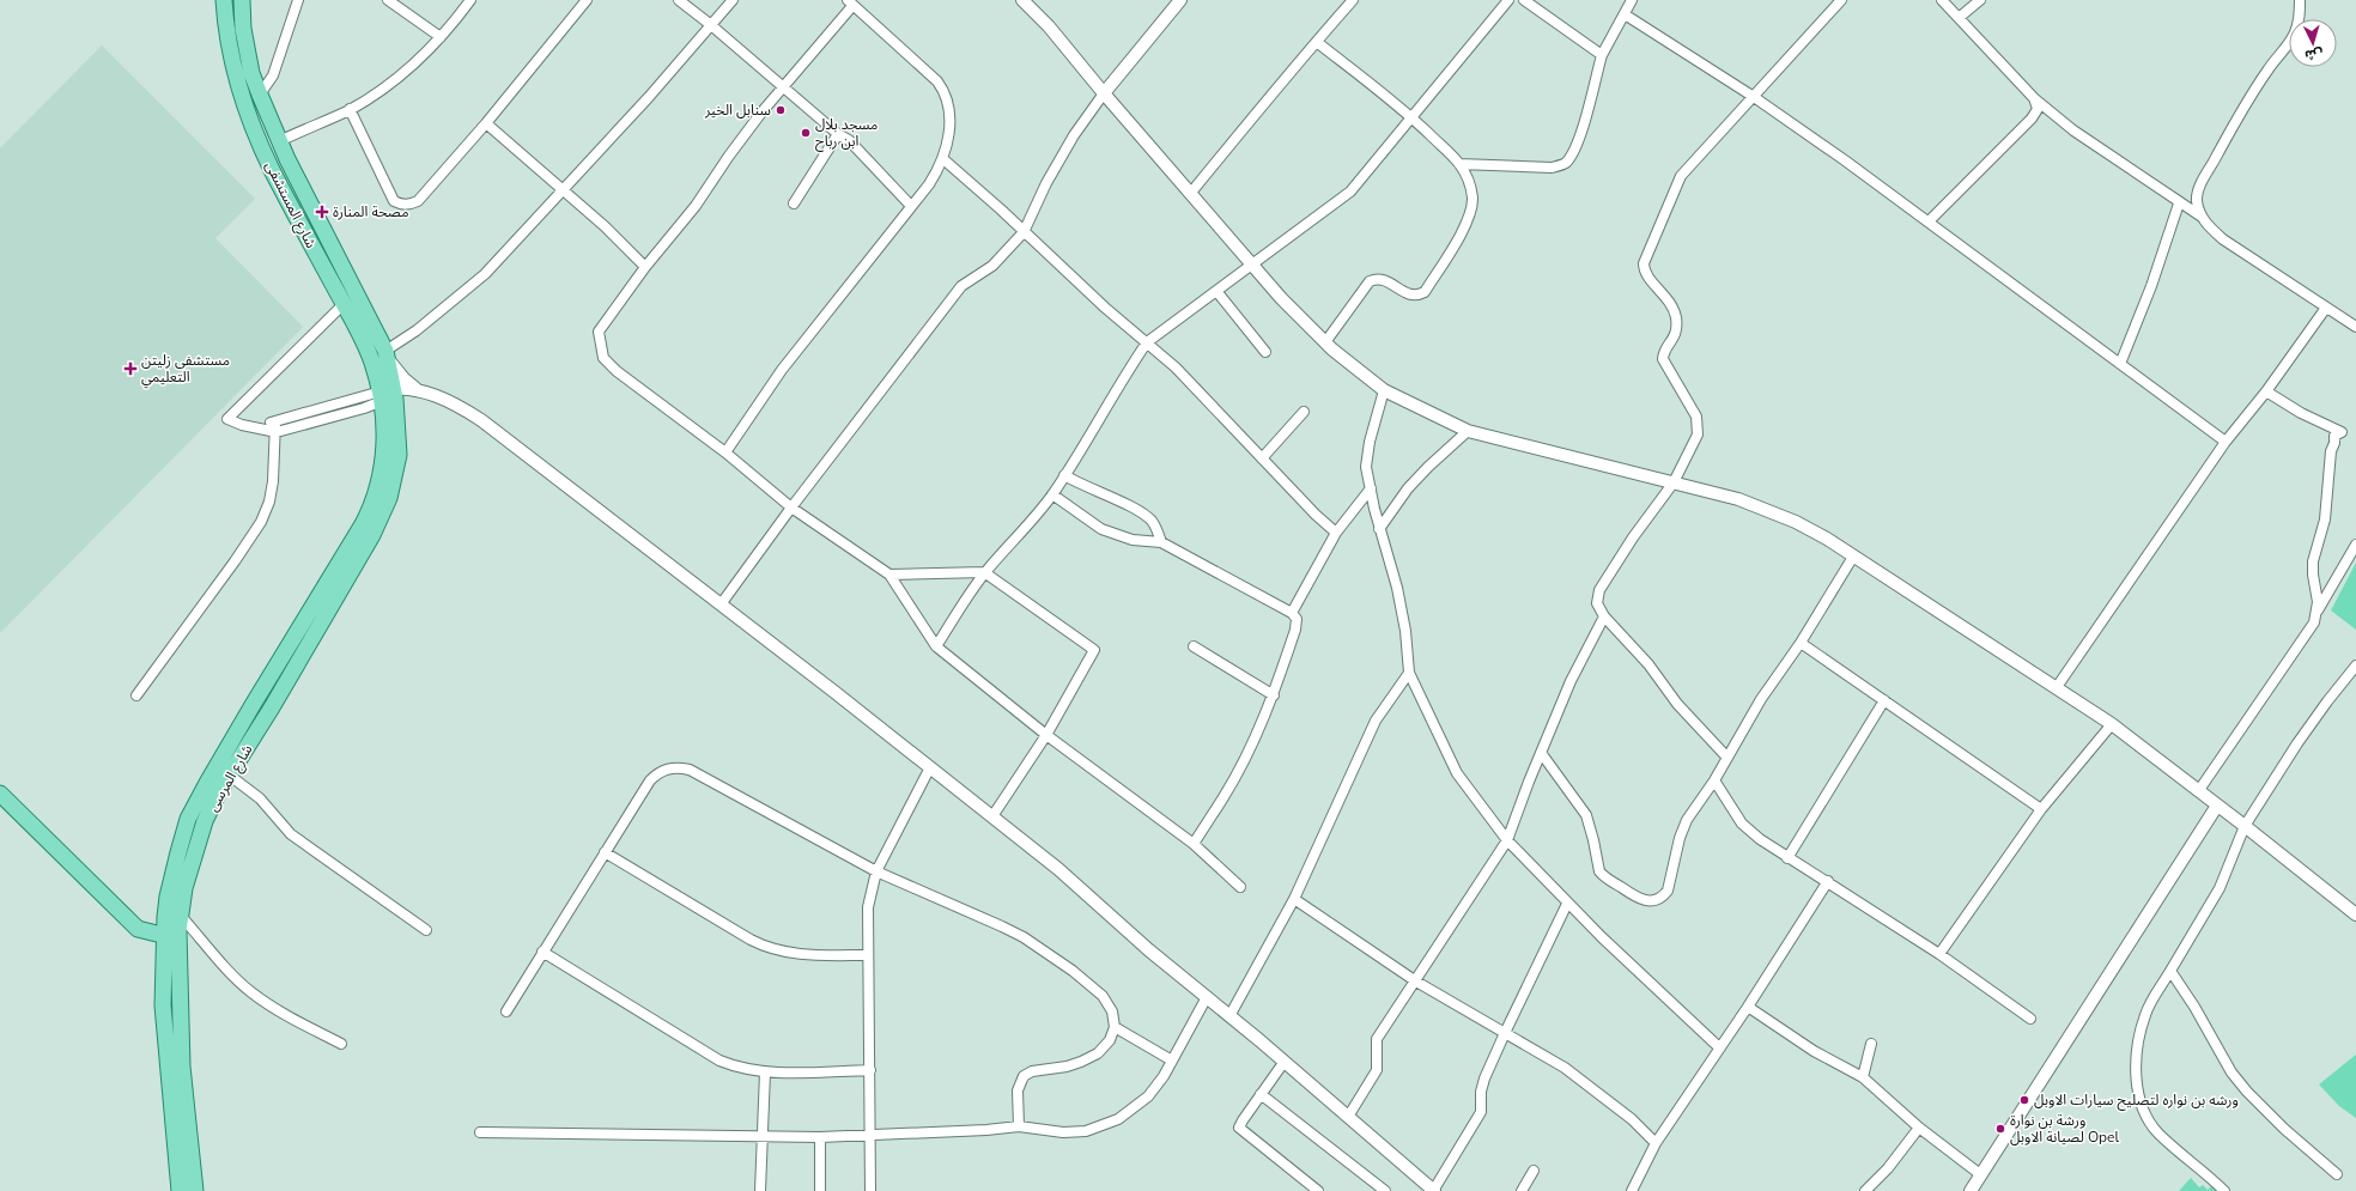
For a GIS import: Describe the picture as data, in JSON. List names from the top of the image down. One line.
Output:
{"streets":{"main road":["شارع المستشفى","شارع المرسى"]},"crossings":[["شارع المستشفى","شارع المرسى"]],"places":{"other":["سنابل الخير","مسجد بلال ابن رباح","ورشه بن نواره لتصليح سيارات الاوبل","ورشة بن نوارة لصيانة الاوبل Opel"],"health":["مصحة المنارة","مستشفى زليتن التعليمي"]},"north":"bottom"}
